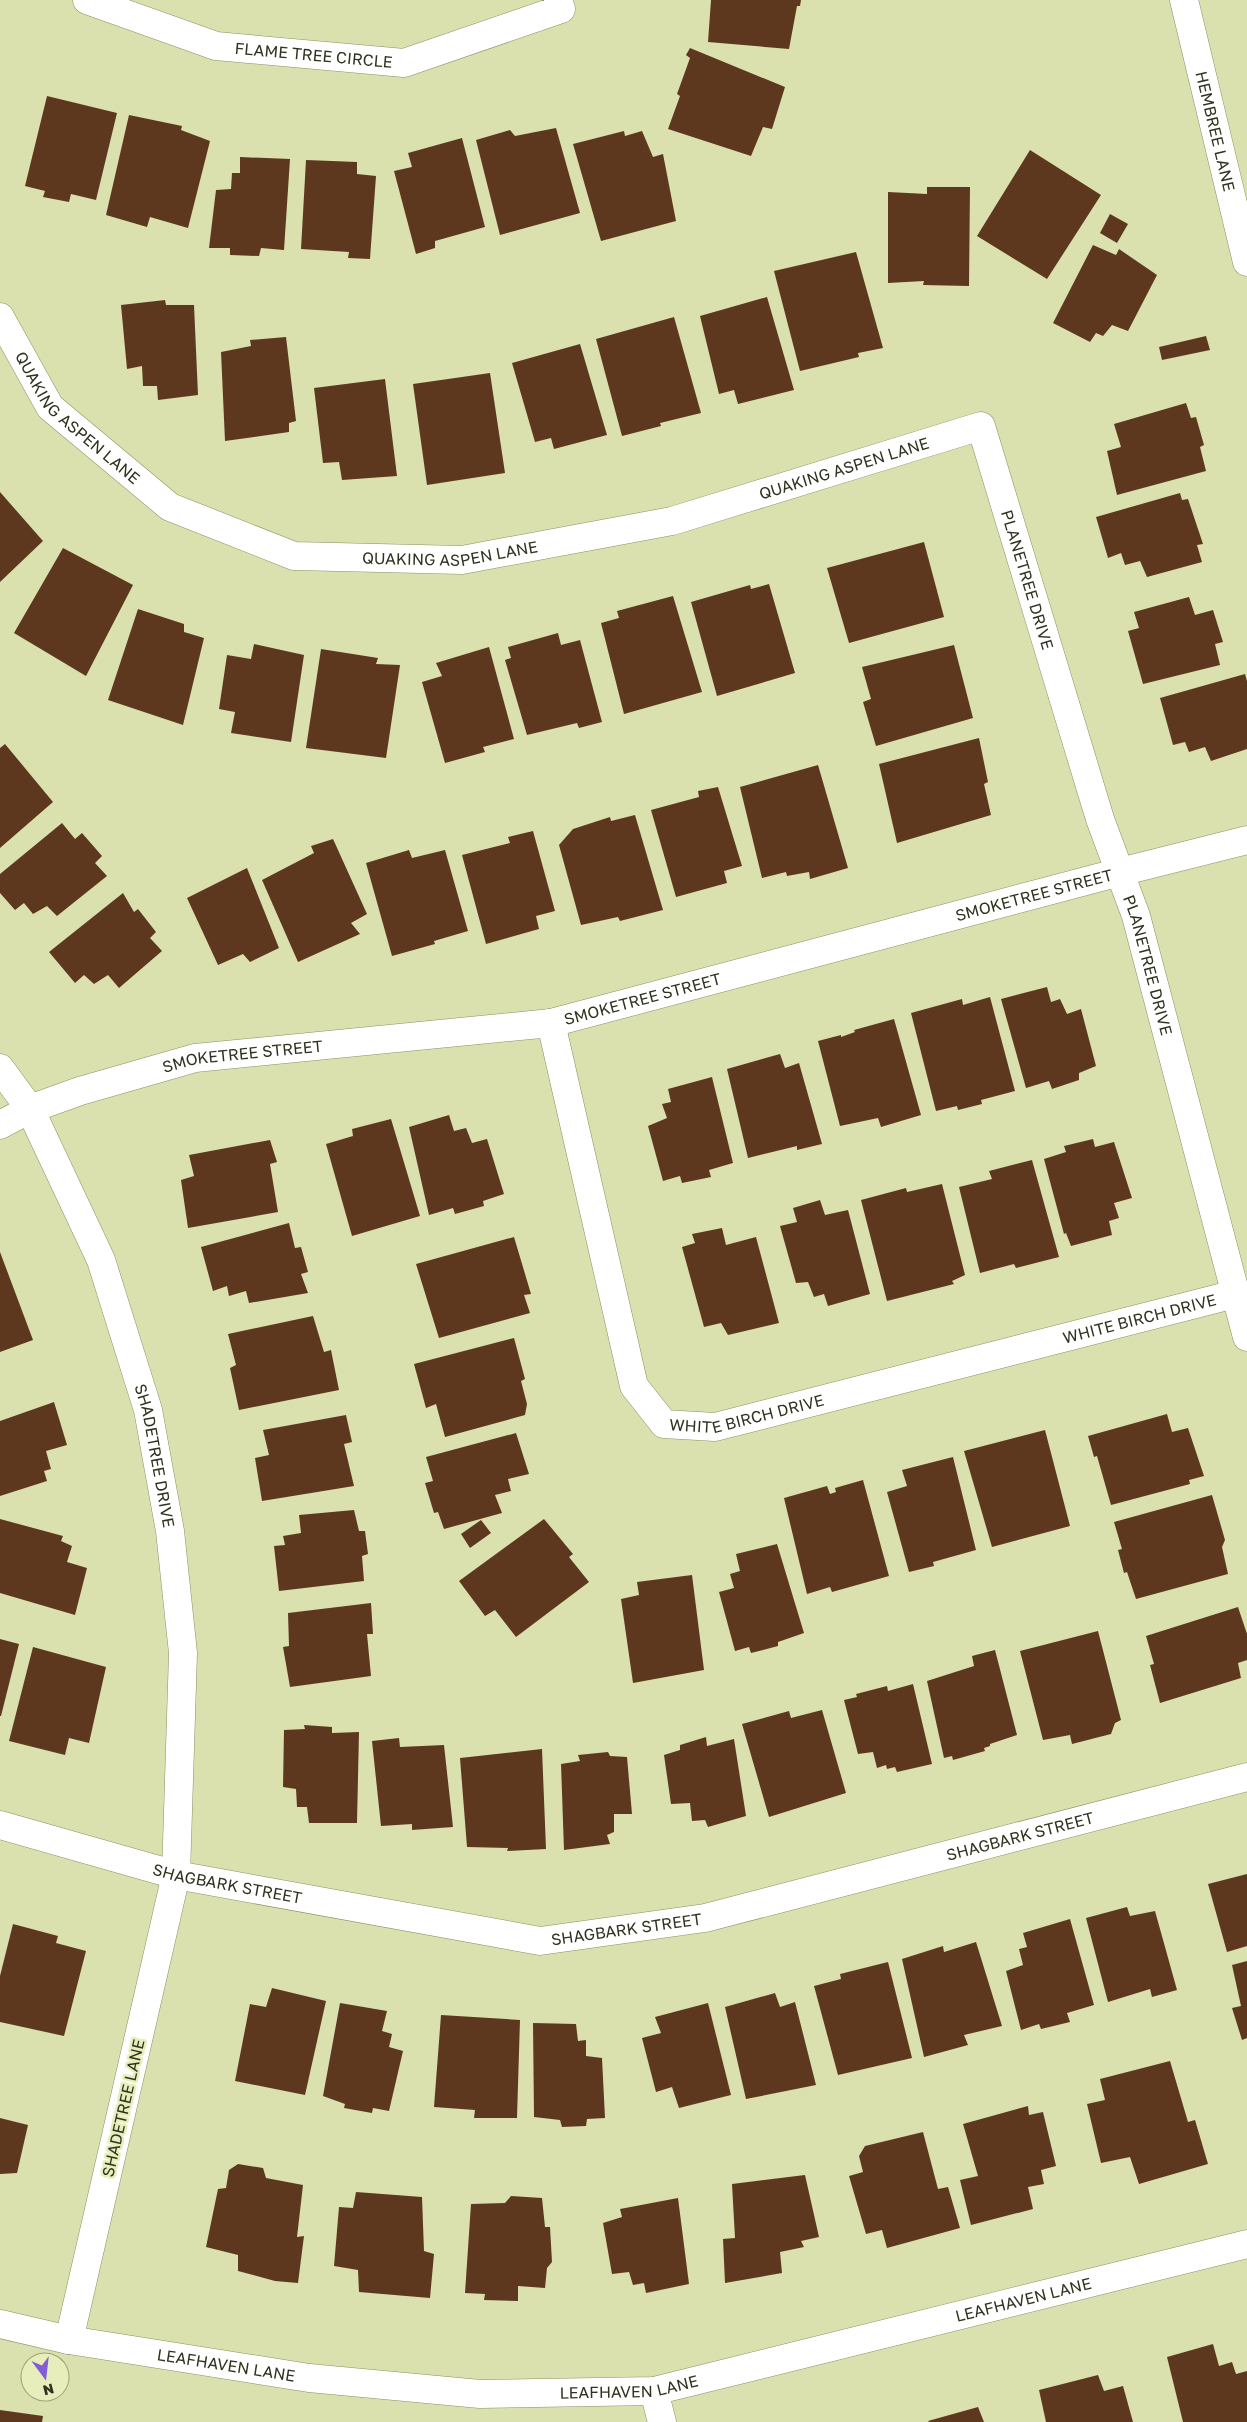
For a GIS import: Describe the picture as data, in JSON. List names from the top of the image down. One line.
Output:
{"streets":{"street":["FLAME TREE CIRCLE","HEMBREE LANE","QUAKING ASPEN LANE","PLANETREE DRIVE","SMOKETREE STREET","WHITE BIRCH DRIVE","SHADETREE DRIVE","SHAGBARK STREET","SHADETREE LANE","LEAFHAVEN LANE"]},"crossings":[["QUAKING ASPEN LANE","PLANETREE DRIVE"],["PLANETREE DRIVE","SMOKETREE STREET"],["PLANETREE DRIVE","WHITE BIRCH DRIVE"],["SMOKETREE STREET","WHITE BIRCH DRIVE"],["SMOKETREE STREET","SHADETREE DRIVE"],["SHADETREE DRIVE","SHAGBARK STREET"],["SHADETREE DRIVE","SHADETREE LANE"],["SHAGBARK STREET","SHADETREE LANE"],["SHADETREE LANE","LEAFHAVEN LANE"]],"north":"bottom"}
